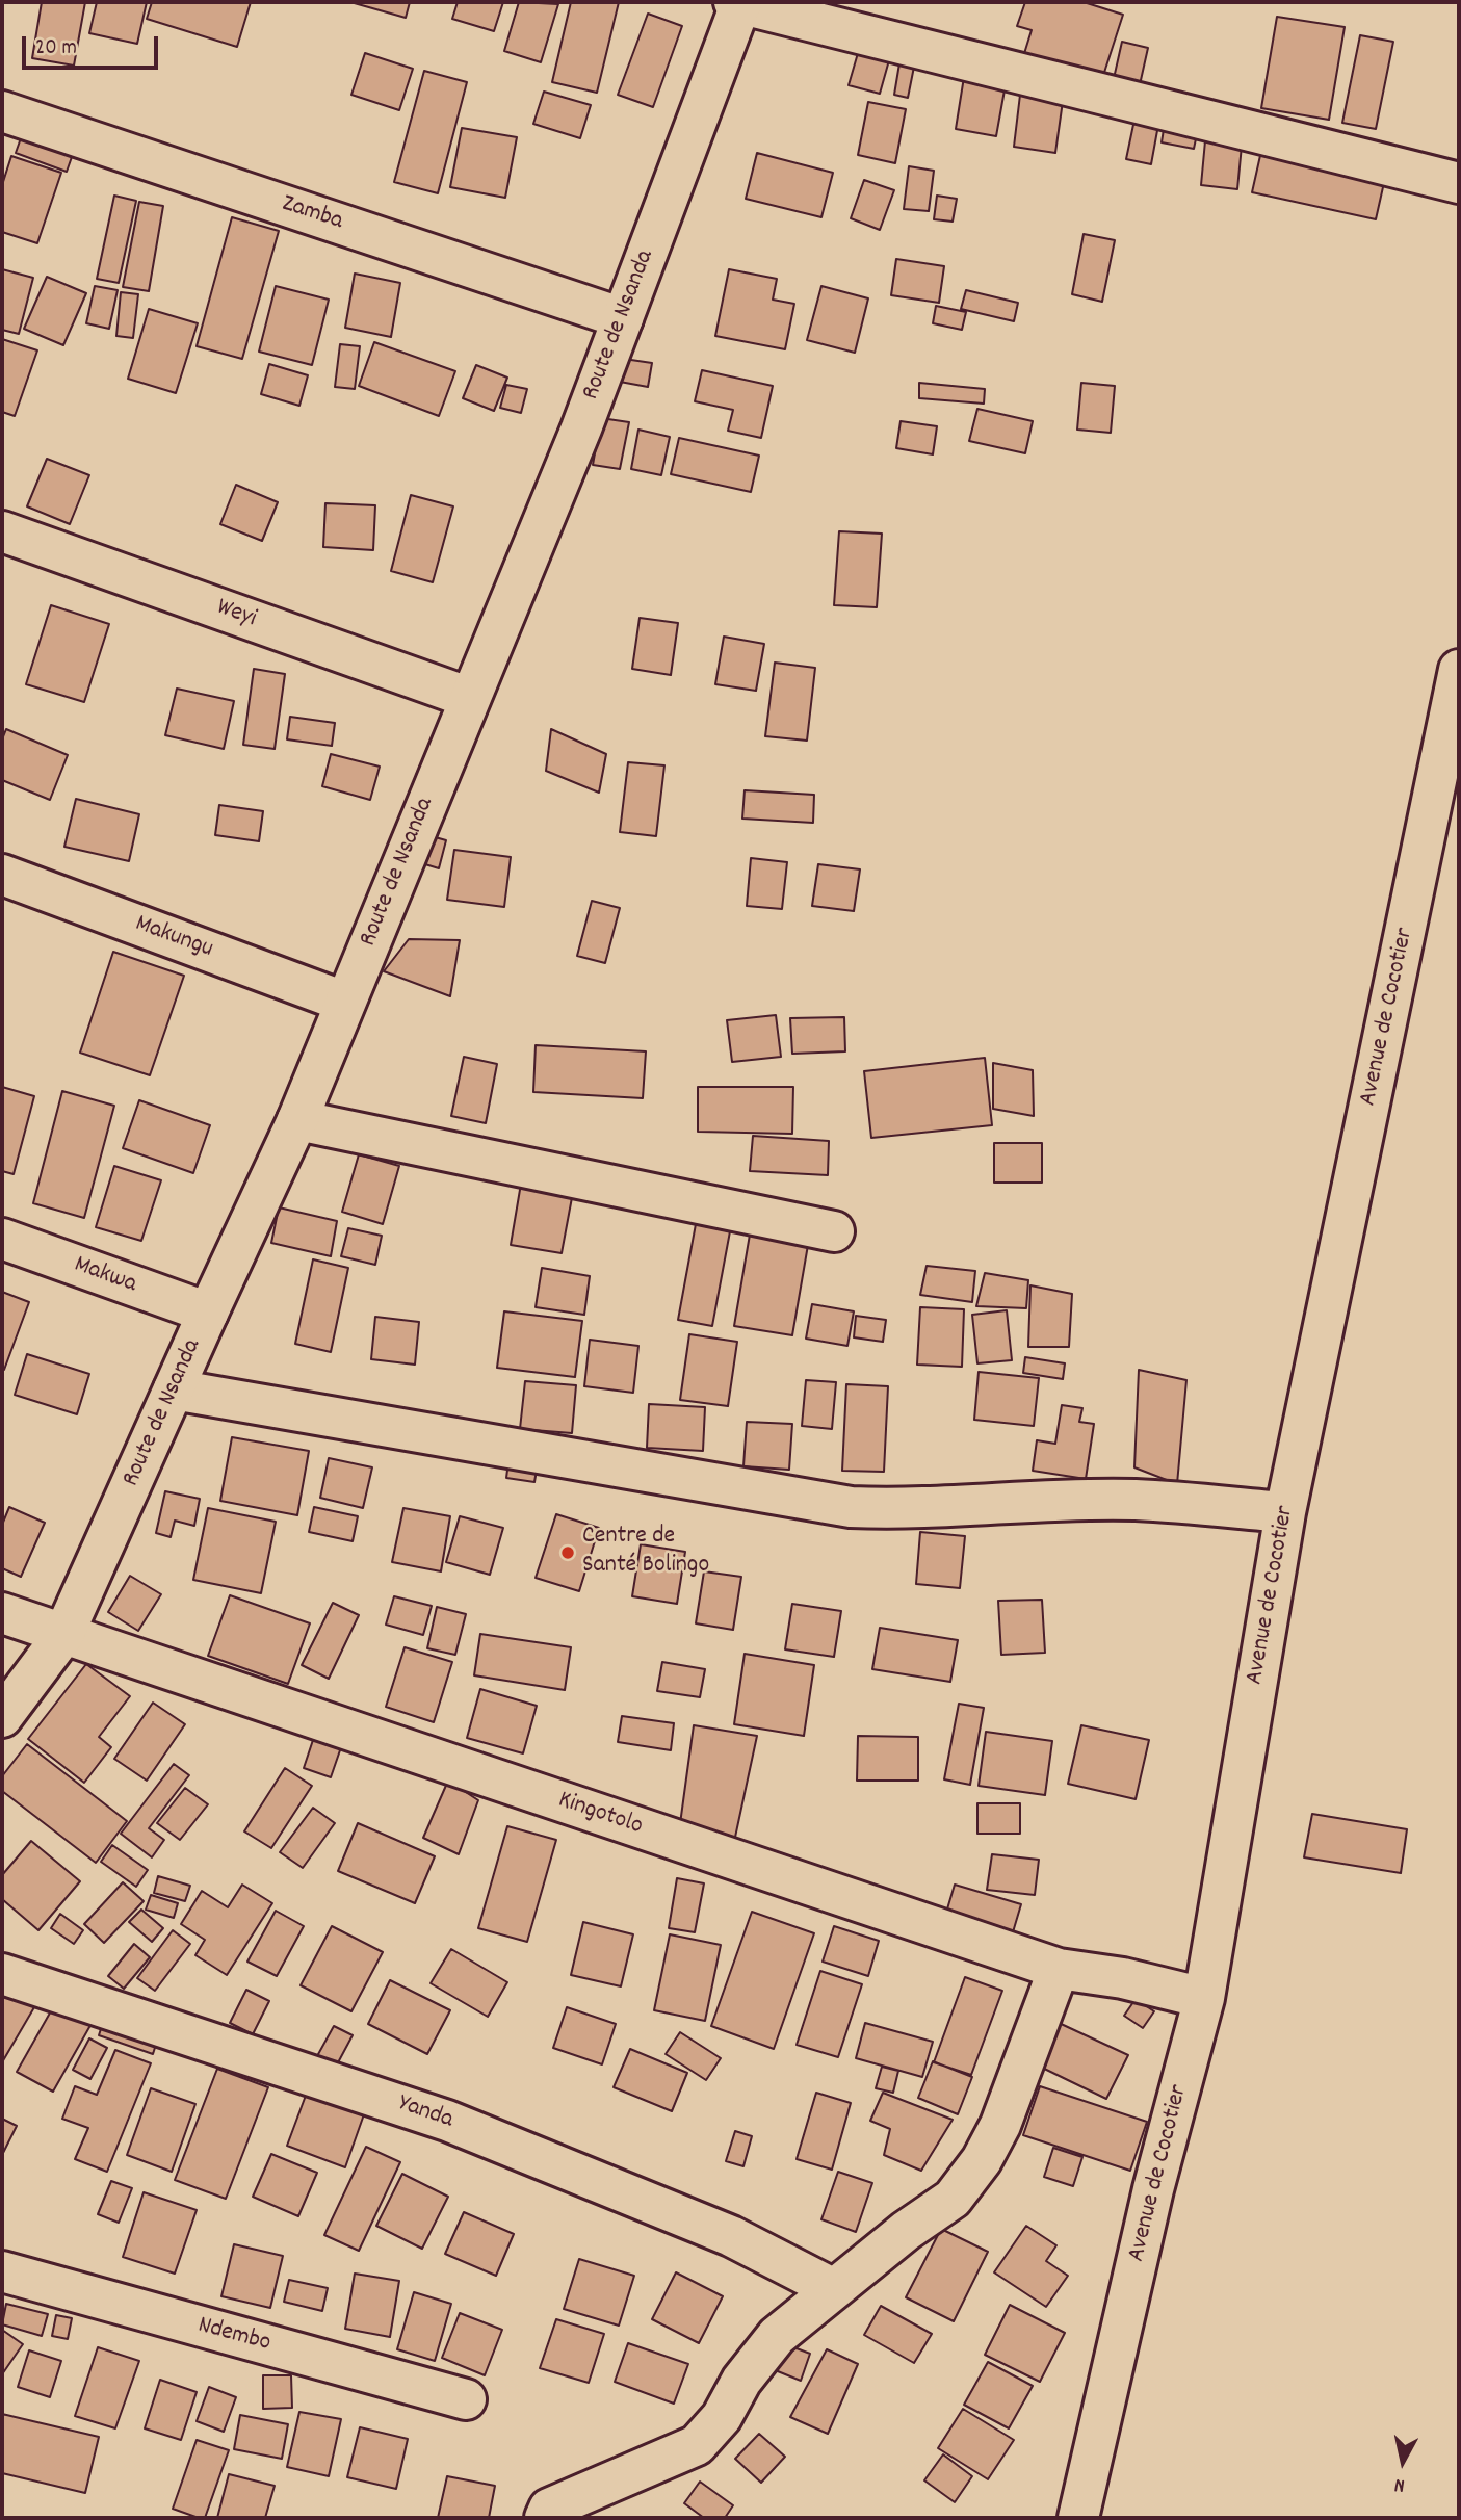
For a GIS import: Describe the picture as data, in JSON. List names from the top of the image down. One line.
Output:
{"streets":{"street":["Zamba","Route de Nsanda","Weyi","Makungu","Avenue de Cocotier","Makwa","Kingotolo","Yanda","Ndembo"]},"crossings":[["Zamba","Route de Nsanda"],["Route de Nsanda","Weyi"],["Route de Nsanda","Makungu"],["Route de Nsanda","Makwa"],["Route de Nsanda","Kingotolo"],["Avenue de Cocotier","Kingotolo"]],"places":["Centre de Santé Bolingo"],"scale_bar":"20 m","north":"bottom"}
